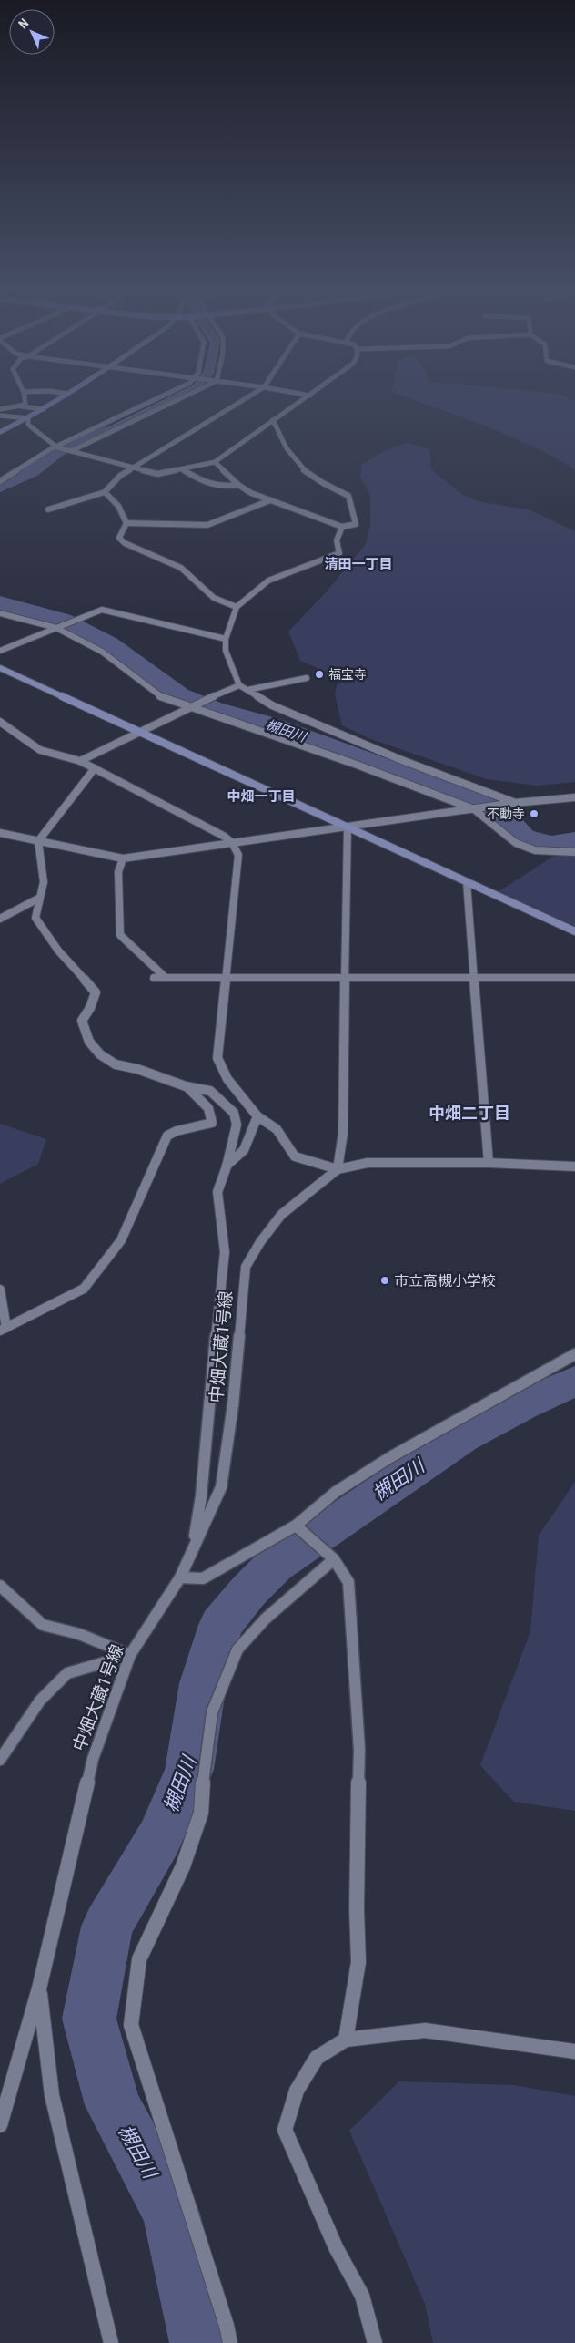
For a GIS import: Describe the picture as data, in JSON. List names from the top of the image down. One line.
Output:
{"streets":{"street":["中畑大蔵1号線"]},"districts":["清田一丁目","中畑一丁目","中畑二丁目"],"water":["槻田川"],"places":["福宝寺","不動寺","市立高槻小学校"],"north":"top left"}
